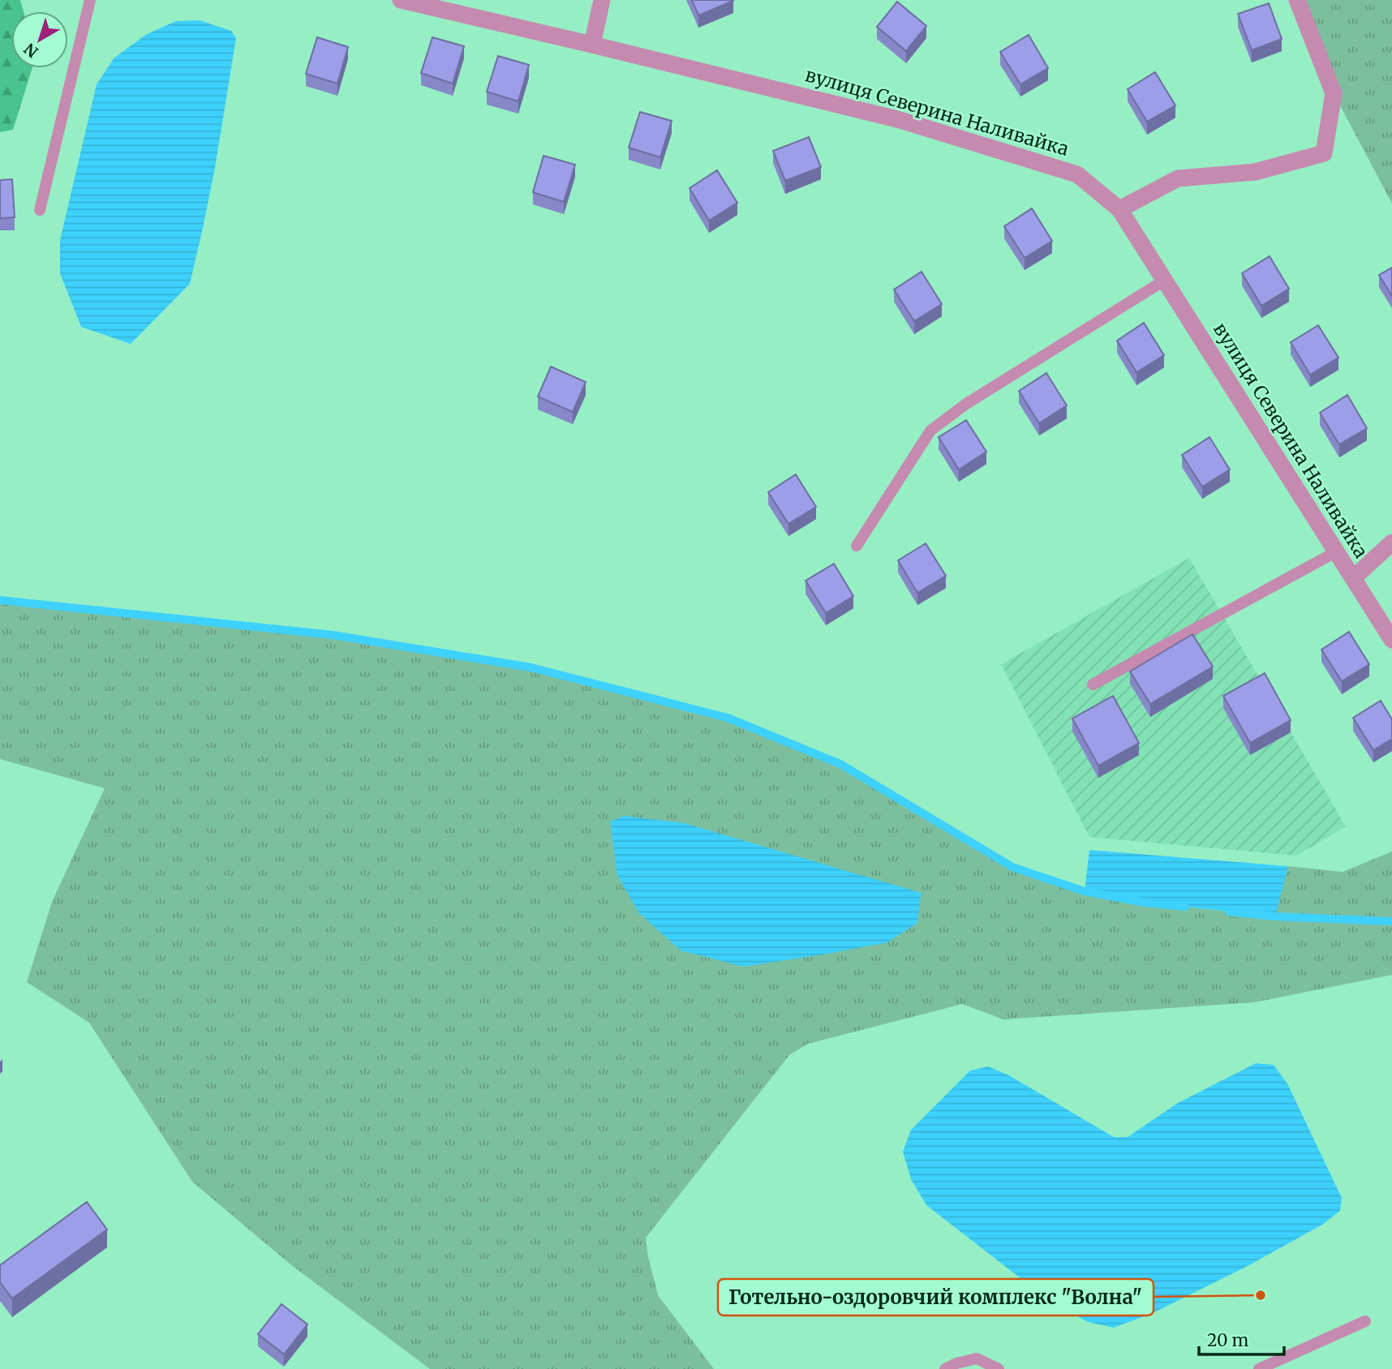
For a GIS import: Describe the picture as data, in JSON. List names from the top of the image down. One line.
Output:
{"streets":{"street":["вулиця Северина Наливайка"]},"places":["Готельно-оздоровчий комплекс \"Волна\""],"scale_bar":"20 m","north":"bottom left"}
